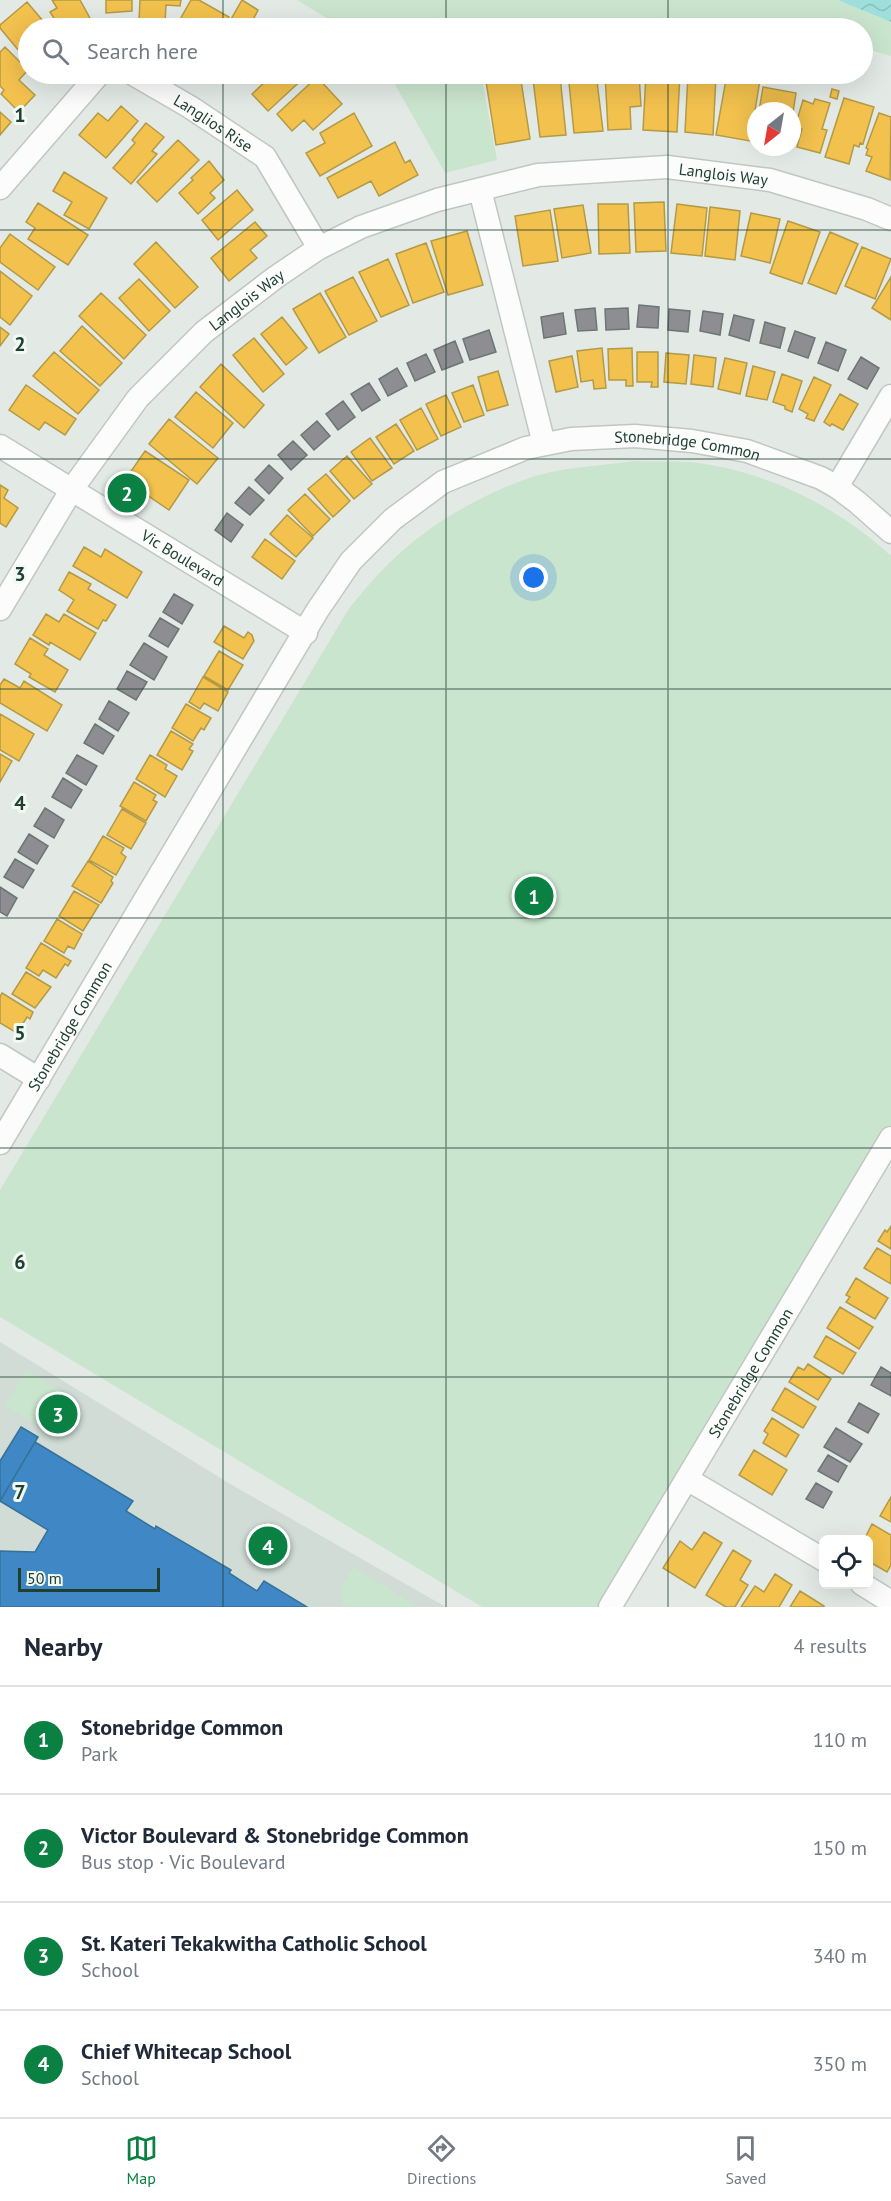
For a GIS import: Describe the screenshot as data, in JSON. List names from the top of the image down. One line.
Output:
{"streets":{"street":["Langlios Rise","Langlois Way","Stonebridge Common","Vic Boulevard"]},"crossings":[["Langlios Rise","Langlois Way"],["Langlois Way","Vic Boulevard"],["Stonebridge Common","Vic Boulevard"]],"scale_bar":"50 m","north":"bottom left","page":{"search":"Search here","pins":["2","1","3","4"],"scale":"50 m","heading":["Nearby","4 results"],"list":[{"mark":"1","name":"Stonebridge Common","note":"Park","value":"110 m"},{"mark":"2","name":"Victor Boulevard & Stonebridge Common","note":"Bus stop · Vic Boulevard","value":"150 m"},{"mark":"3","name":"St. Kateri Tekakwitha Catholic School","note":"School","value":"340 m"},{"mark":"4","name":"Chief Whitecap School","note":"School","value":"350 m"}],"nav":["Map","Directions","Saved"]},"grid":{"rows":["1","2","3","4","5","6","7"]}}
